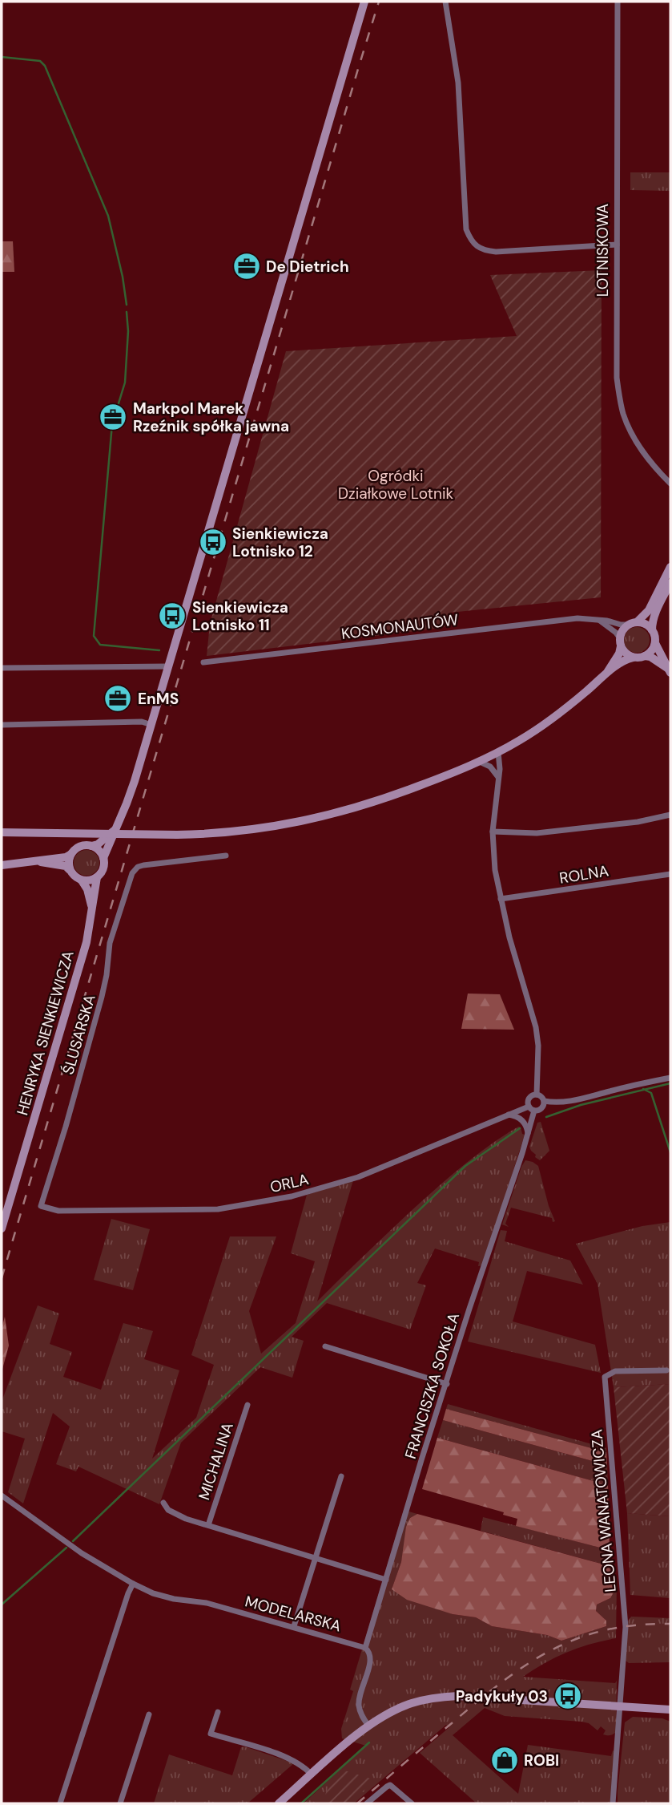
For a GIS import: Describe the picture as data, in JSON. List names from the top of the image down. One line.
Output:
{"streets":{"main road":["HENRYKA SIENKIEWICZA"],"street":["LOTNISKOWA","KOSMONAUTÓW","ROLNA","ŚLUSARSKA","ORLA","FRANCISZKA SOKOŁA","MICHALINA","LEONA WANATOWICZA","MODELARSKA"]},"crossings":[["ŚLUSARSKA","ORLA"],["ORLA","FRANCISZKA SOKOŁA"],["FRANCISZKA SOKOŁA","MODELARSKA"]],"parks":["Ogródki Działkowe Lotnik"],"places":{"office":["De Dietrich","Markpol Marek Rzeźnik spółka jawna","EnMS"],"bus stop":["Sienkiewicza Lotnisko 12","Sienkiewicza Lotnisko 11","Padykuły 03"],"shop":["ROBI"]}}
